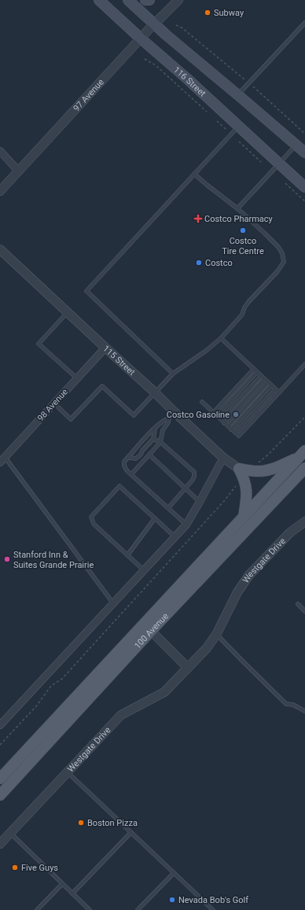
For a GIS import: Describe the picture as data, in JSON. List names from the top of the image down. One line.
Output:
{"streets":{"main road":["116 Street","100 Avenue"],"street":["97 Avenue","115 Street","98 Avenue","Westgate Drive"]},"crossings":[["116 Street","97 Avenue"],["115 Street","98 Avenue"]],"places":{"other":["Subway","Costco Tire Centre","Costco","Costco Gasoline","Stanford Inn & Suites Grande Prairie","Boston Pizza","Five Guys","Nevada Bob's Golf"],"health":["Costco Pharmacy"]}}
